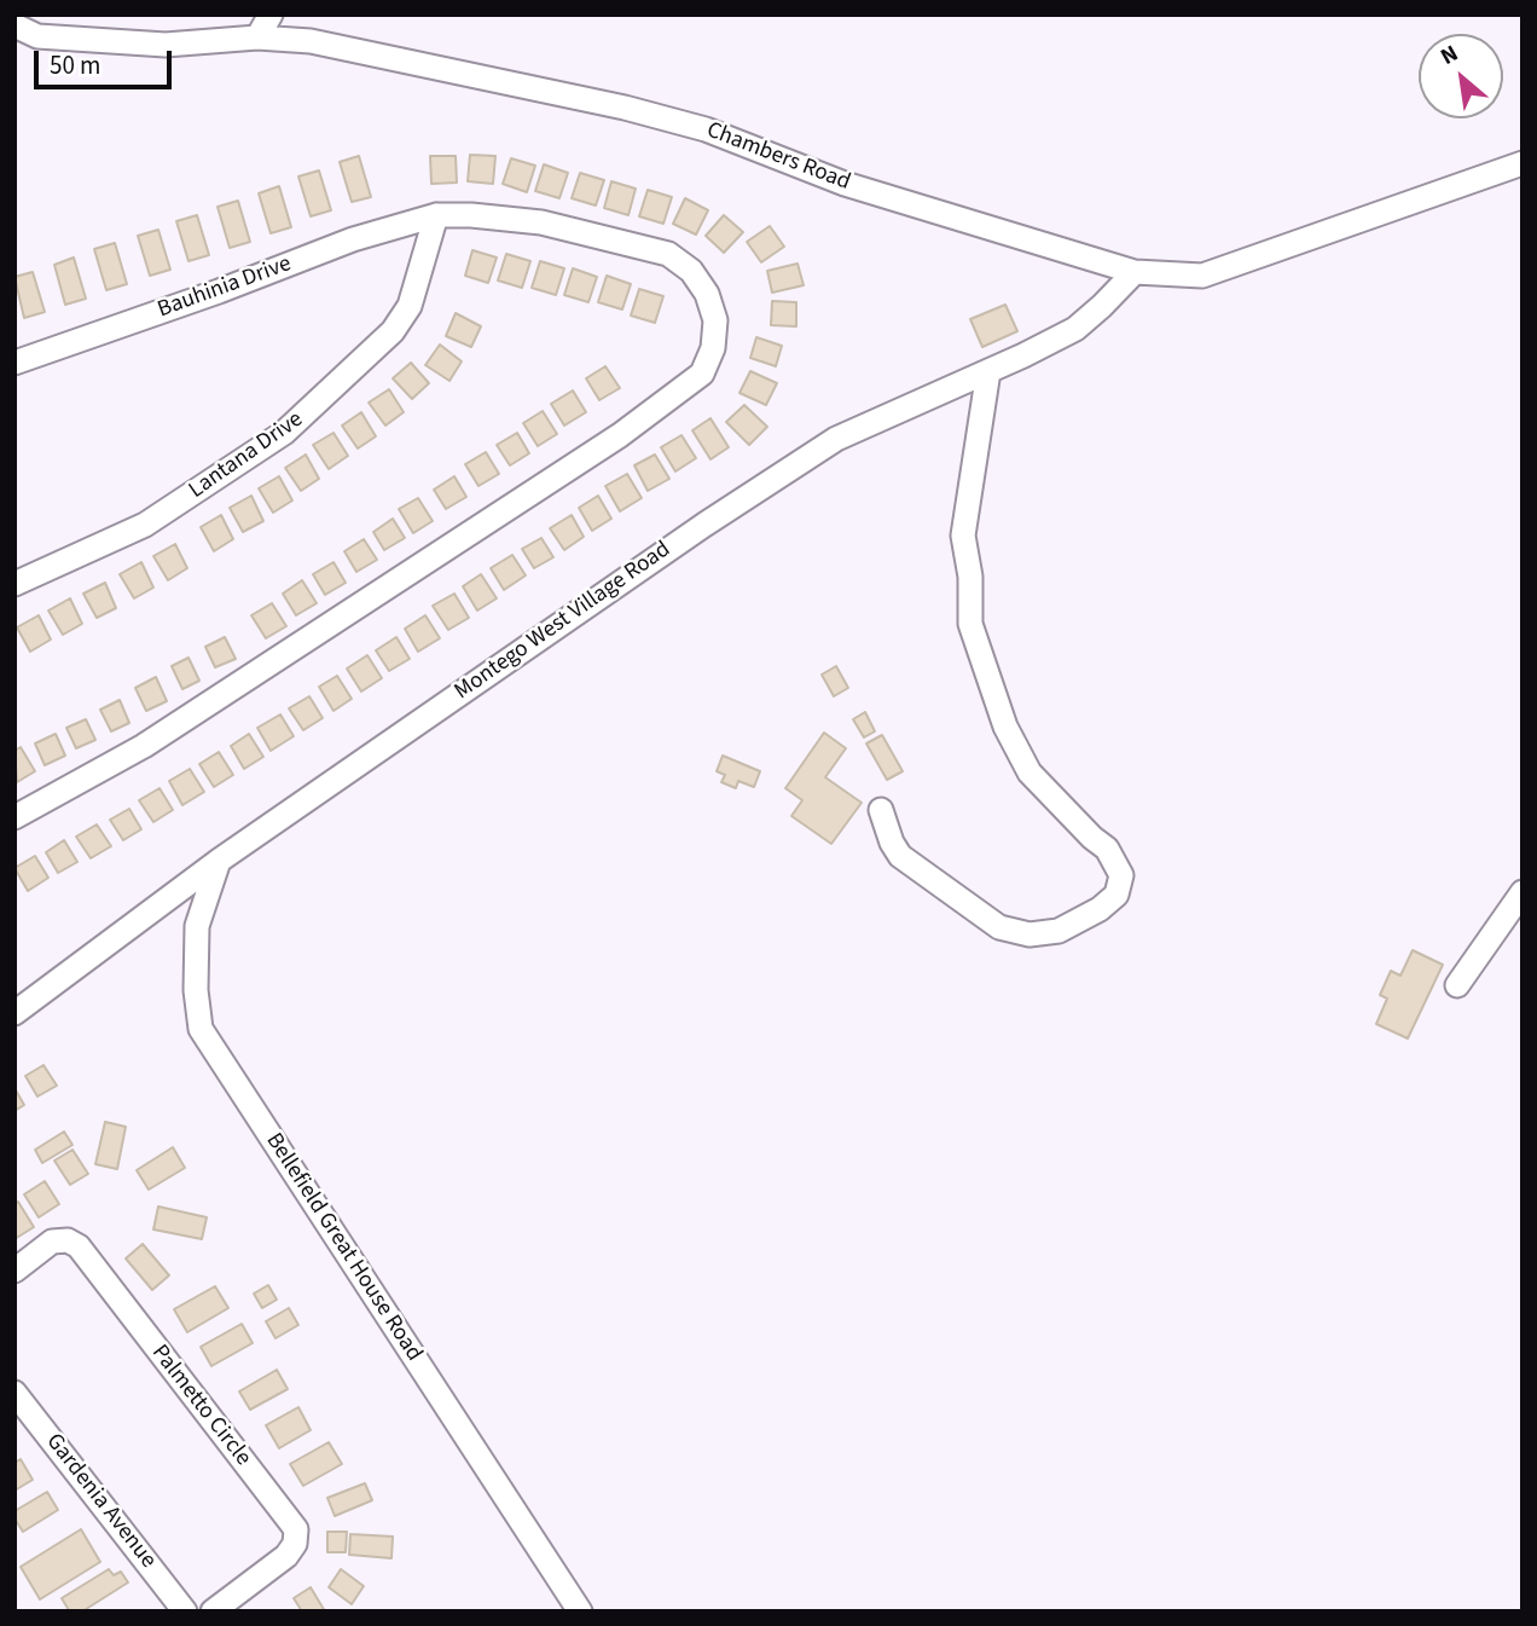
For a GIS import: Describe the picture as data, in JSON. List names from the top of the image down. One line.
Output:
{"streets":{"street":["Chambers Road","Bauhinia Drive","Lantana Drive","Montego West Village Road","Bellefield Great House Road","Palmetto Circle","Gardenia Avenue"]},"crossings":[["Chambers Road","Montego West Village Road"],["Bauhinia Drive","Lantana Drive"],["Montego West Village Road","Bellefield Great House Road"]],"scale_bar":"50 m","north":"top left"}
